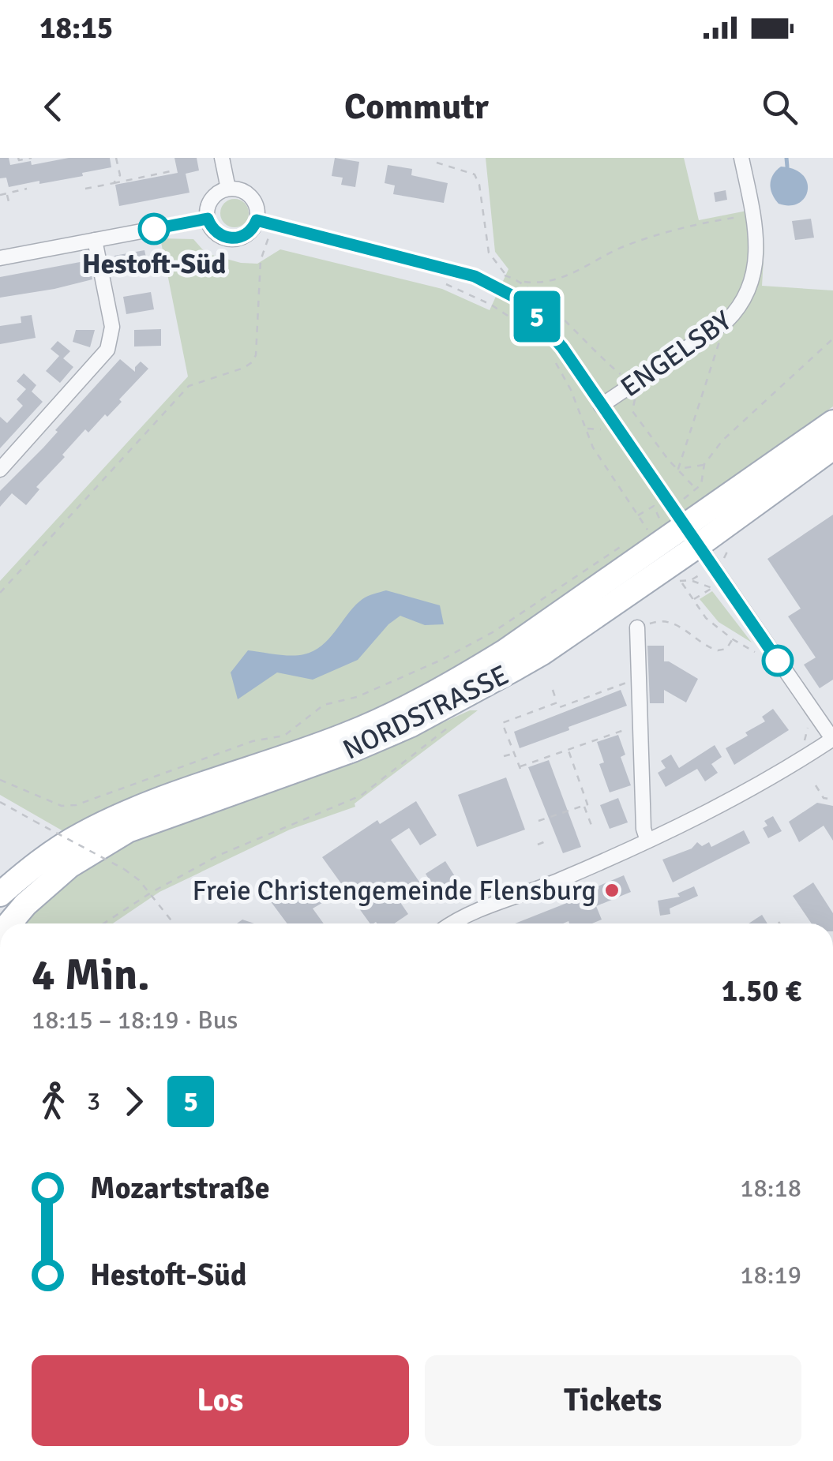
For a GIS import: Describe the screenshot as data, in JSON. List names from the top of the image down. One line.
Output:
{"streets":{"main road":["NORDSTRASSE"],"street":["ENGELSBY"]},"places":["Hestoft-Süd","Freie Christengemeinde Flensburg"],"lines":["bus line 5"],"page":{"status":"18:15","header":"Commutr","on_map":"5","heading":["4 Min.","18:15 – 18:19 · Bus","1.50 €"],"legs":["3","5"],"list":[{"name":"Mozartstraße","value":"18:18"},{"name":"Hestoft-Süd","value":"18:19"}],"buttons":["Los","Tickets"]}}
